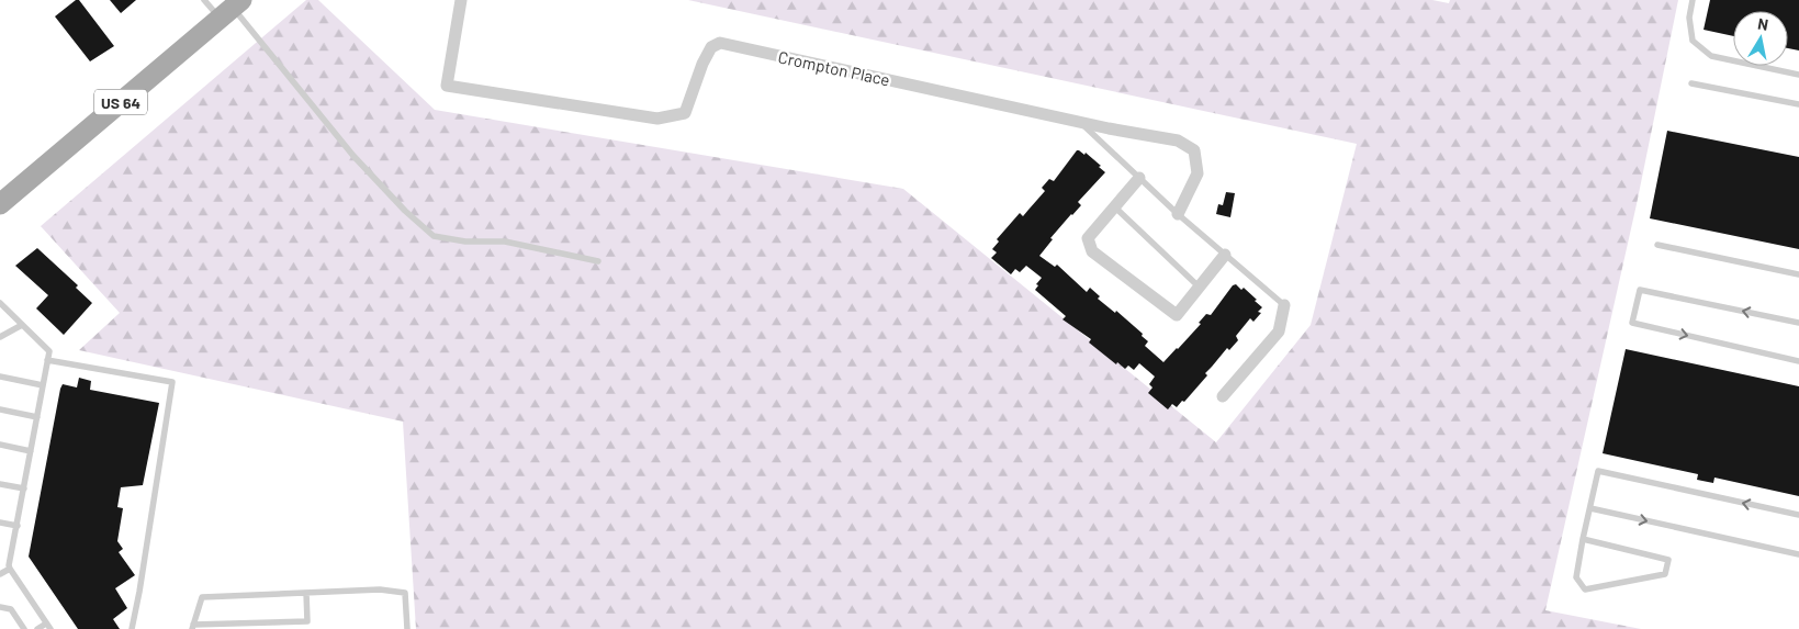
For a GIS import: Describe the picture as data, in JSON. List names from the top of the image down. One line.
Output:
{"streets":{"main road":["US 64"],"street":["Crompton Place"]},"north":"top"}
